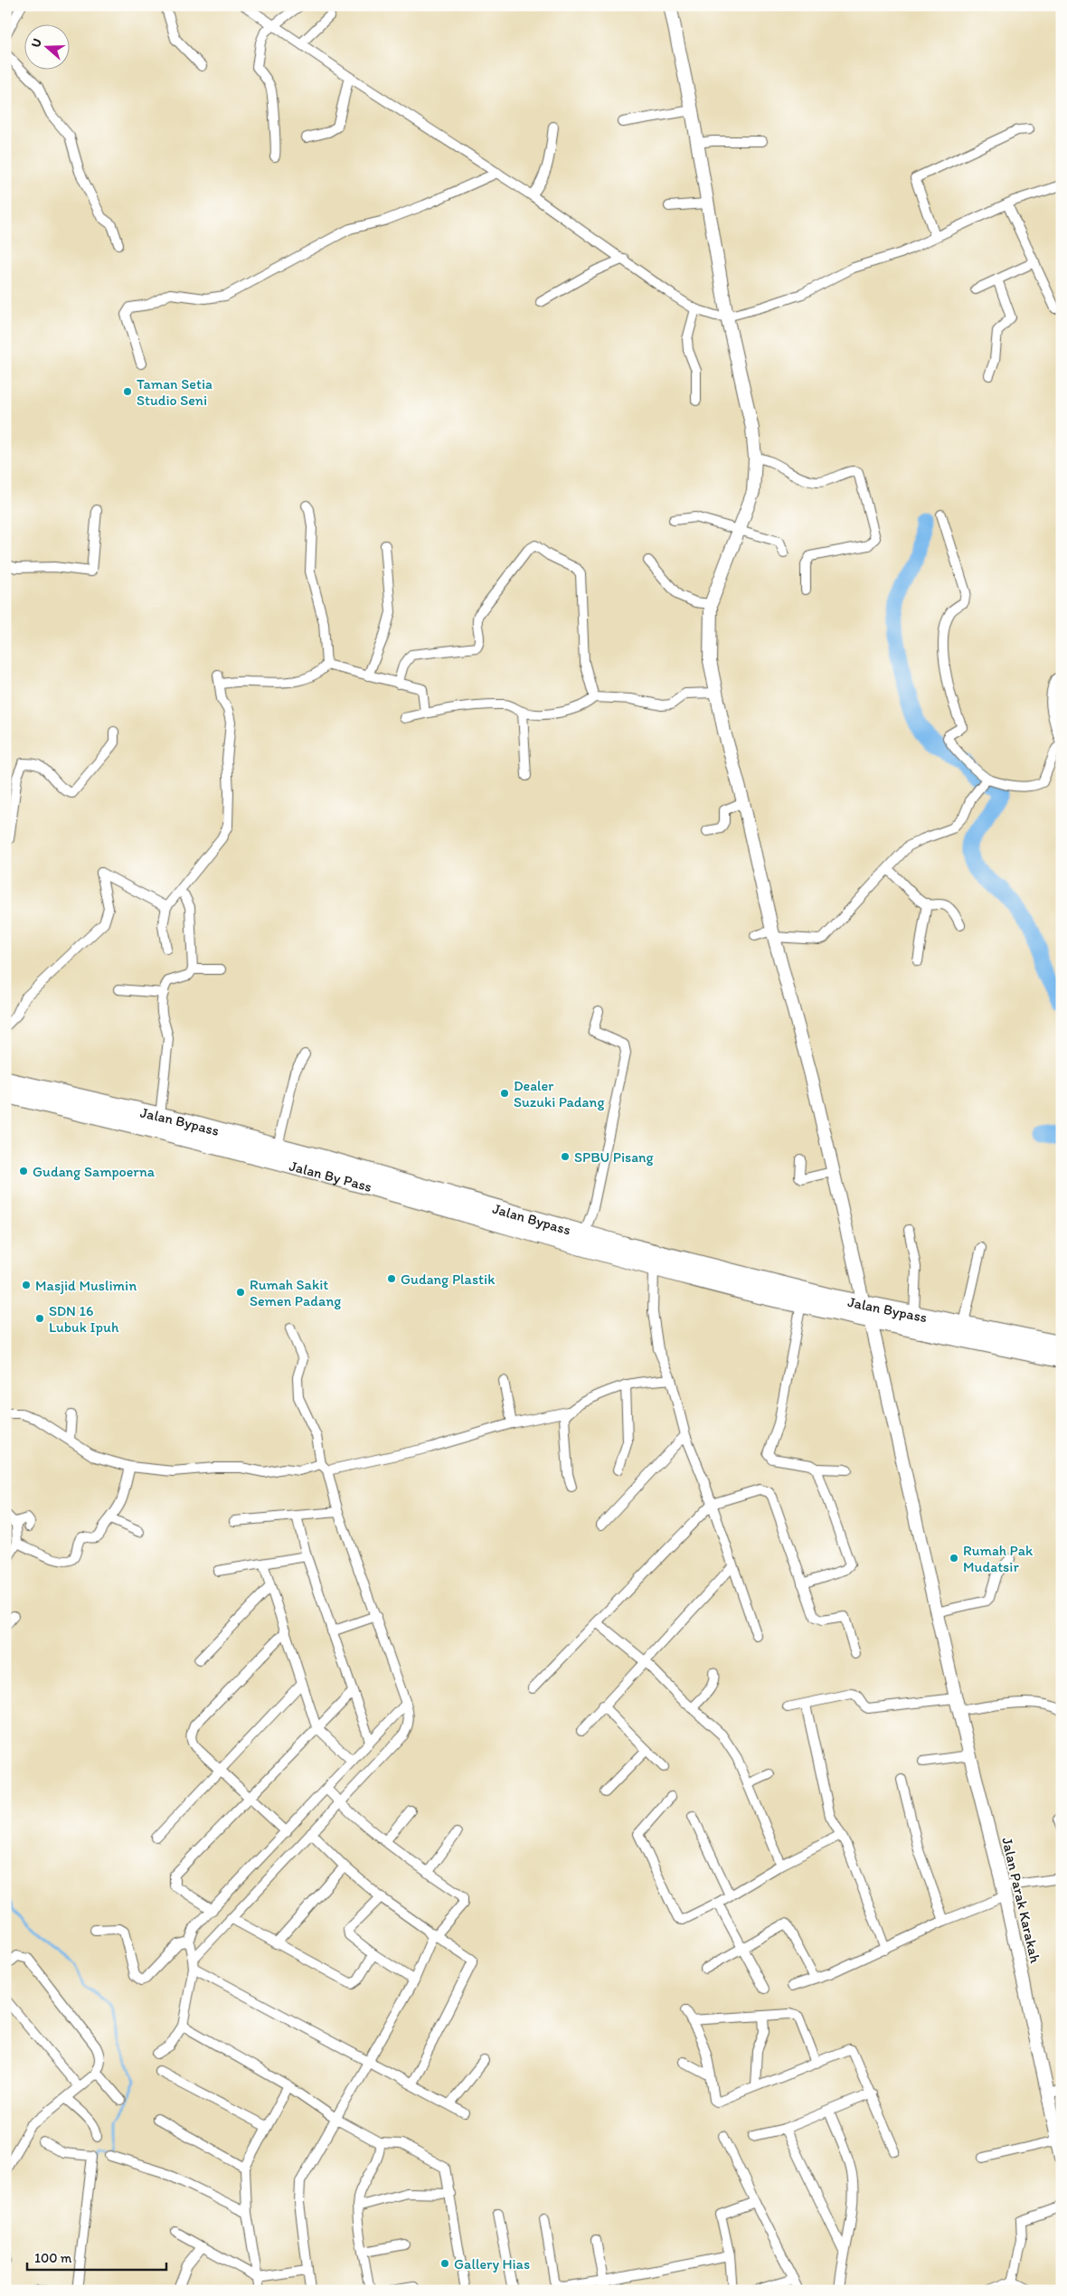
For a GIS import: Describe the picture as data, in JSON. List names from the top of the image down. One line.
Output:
{"streets":{"highway":["Jalan Bypass","Jalan By Pass"],"street":["Jalan Parak Karakah"]},"crossings":[["Jalan Bypass","Jalan By Pass"],["Jalan Bypass","Jalan Parak Karakah"]],"places":["Taman Setia Studio Seni","Dealer Suzuki Padang","SPBU Pisang","Gudang Sampoerna","Gudang Plastik","Masjid Muslimin","Rumah Sakit Semen Padang","SDN 16 Lubuk Ipuh","Rumah Pak Mudatsir","Gallery Hias"],"scale_bar":"100 m","north":"left"}
